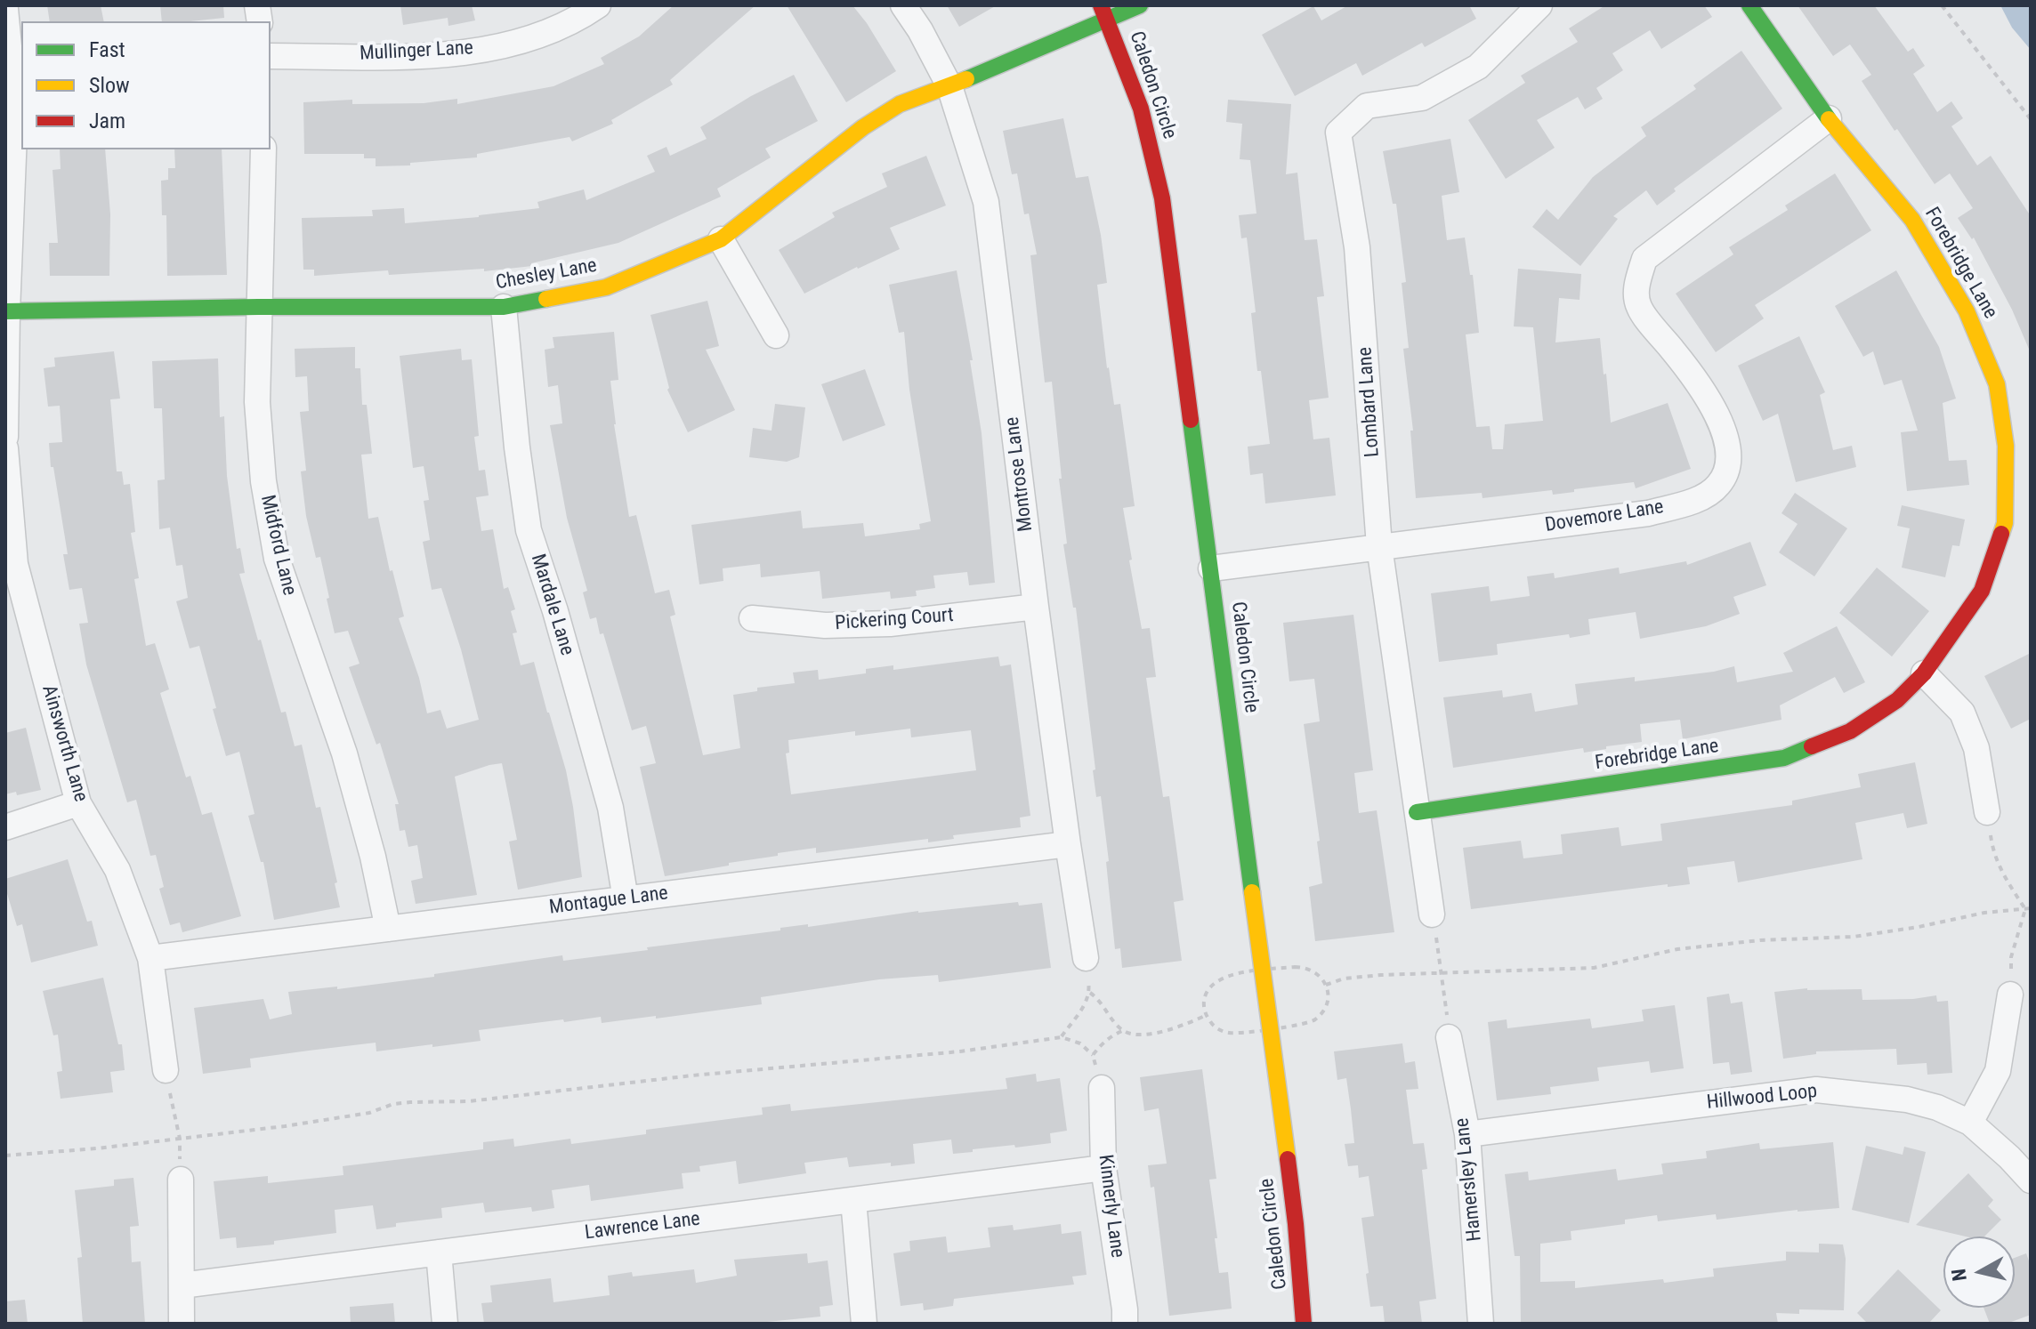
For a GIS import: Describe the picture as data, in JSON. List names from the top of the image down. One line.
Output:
{"streets":{"street":["Mullinger Lane","Caledon Circle","Forebridge Lane","Chesley Lane","Lombard Lane","Montrose Lane","Dovemore Lane","Midford Lane","Mardale Lane","Pickering Court","Ainsworth Lane","Montague Lane","Hillwood Loop","Hamersley Lane","Kinnerly Lane","Lawrence Lane"]},"crossings":[["Caledon Circle","Chesley Lane"],["Caledon Circle","Dovemore Lane"],["Forebridge Lane","Lombard Lane"],["Forebridge Lane","Dovemore Lane"],["Chesley Lane","Montrose Lane"],["Chesley Lane","Midford Lane"],["Chesley Lane","Mardale Lane"],["Lombard Lane","Dovemore Lane"],["Montrose Lane","Pickering Court"],["Montrose Lane","Montague Lane"],["Midford Lane","Montague Lane"],["Mardale Lane","Montague Lane"],["Ainsworth Lane","Montague Lane"],["Hillwood Loop","Hamersley Lane"],["Kinnerly Lane","Lawrence Lane"]],"legend":["Fast","Slow","Jam"],"north":"left"}
